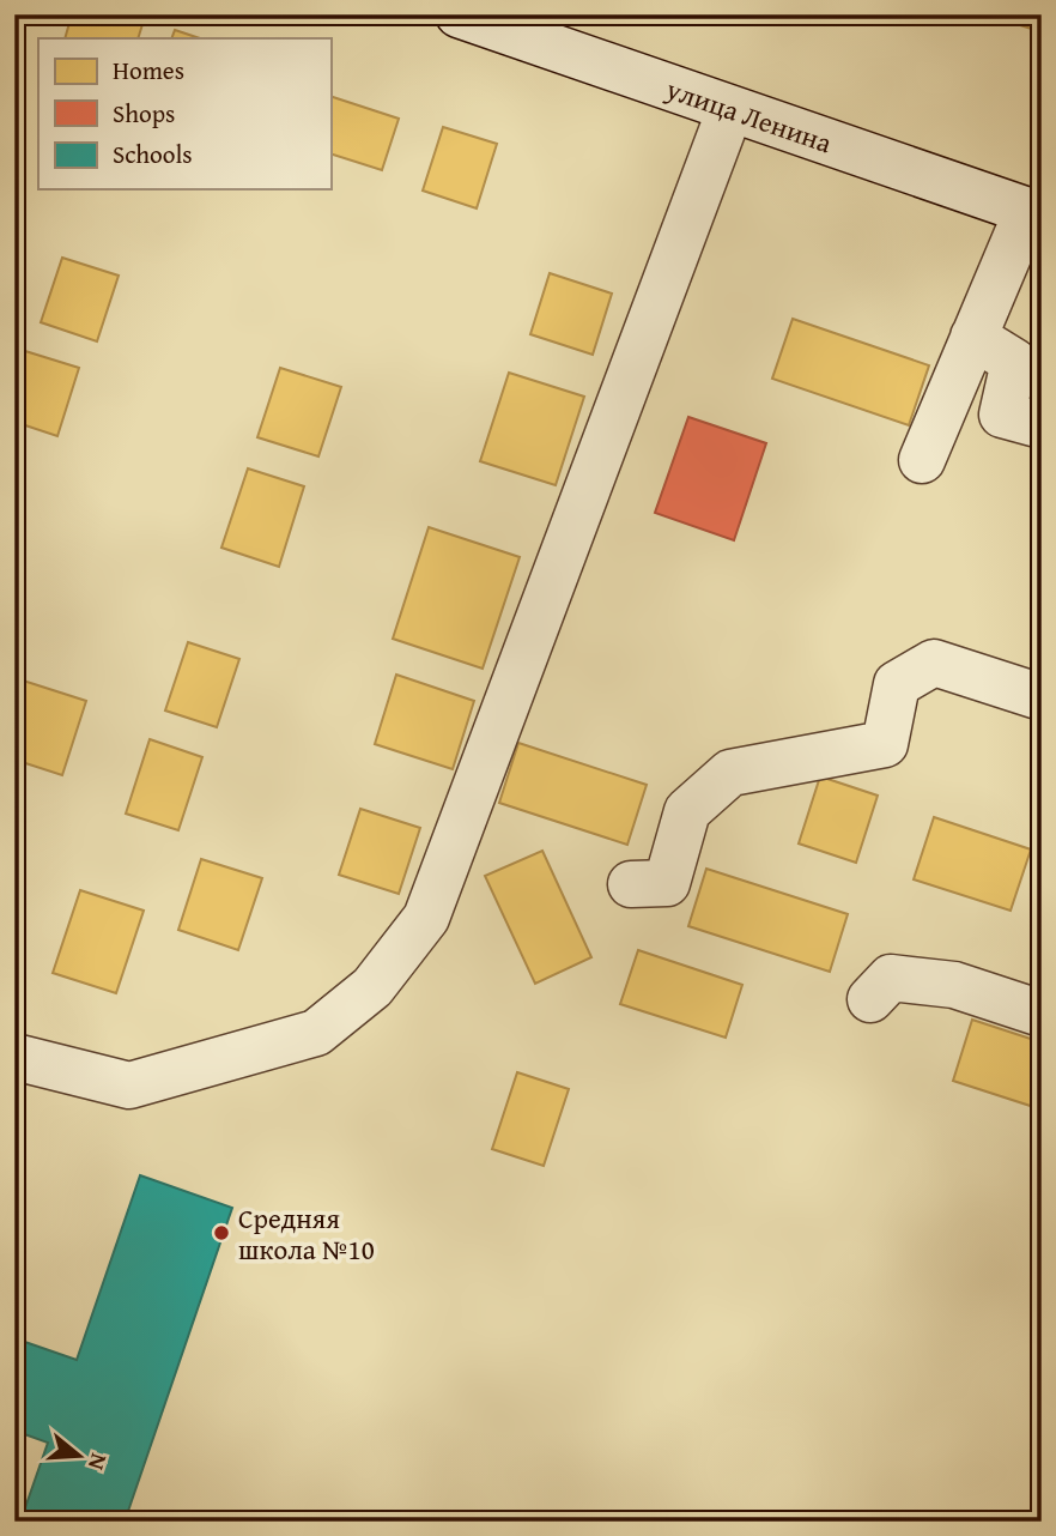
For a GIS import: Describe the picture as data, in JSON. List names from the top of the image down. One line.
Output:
{"streets":{"street":["улица Ленина"]},"places":["Средняя школа №10"],"legend":["Homes","Shops","Schools"],"north":"right"}
